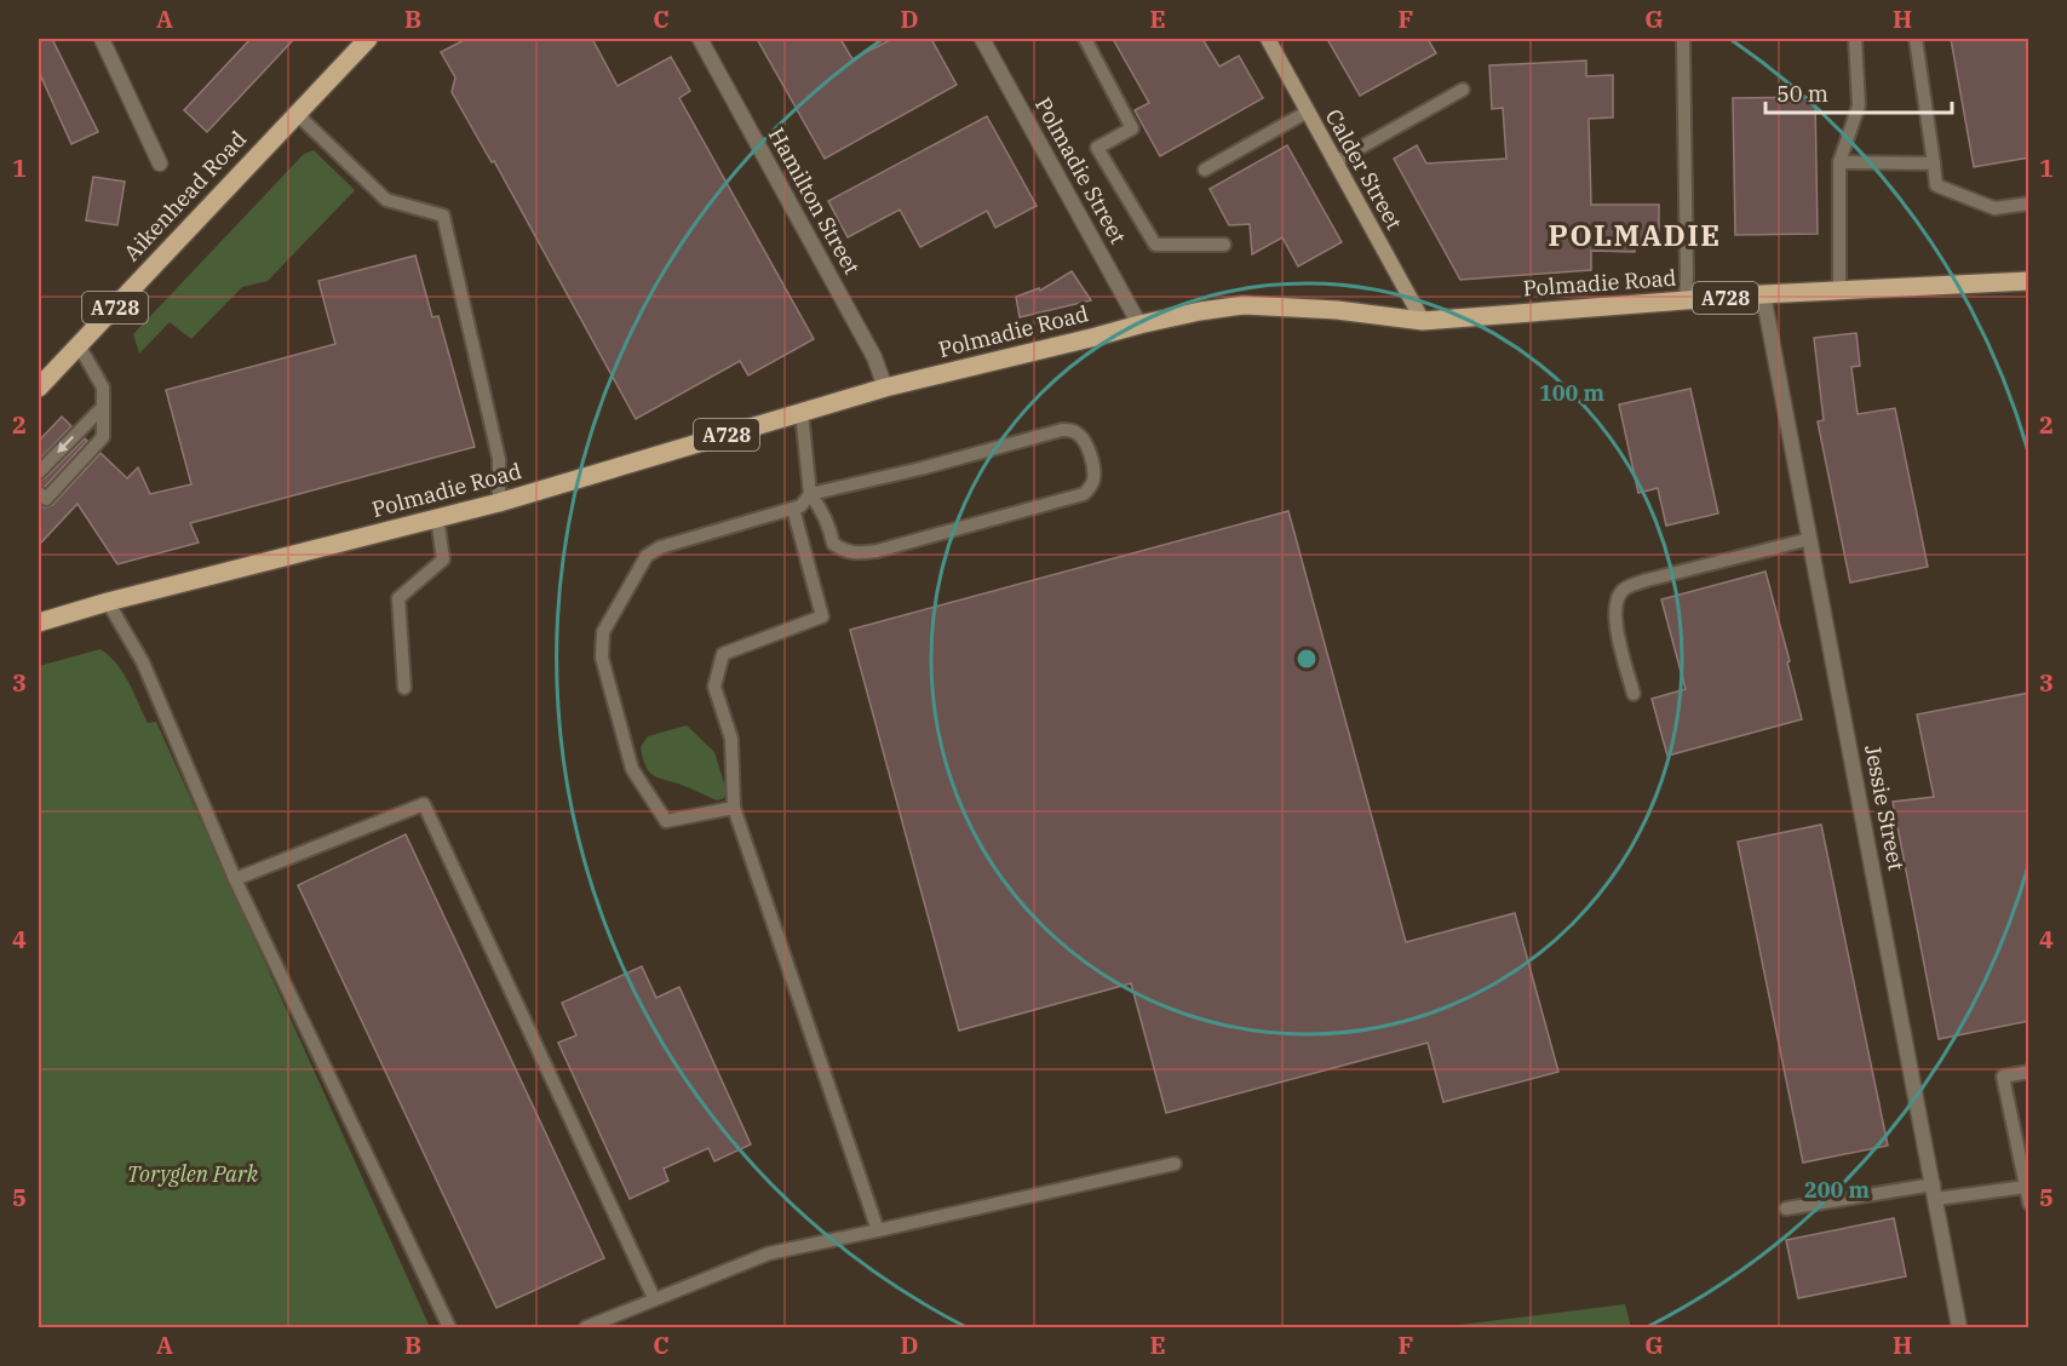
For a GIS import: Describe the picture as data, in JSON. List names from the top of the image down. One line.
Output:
{"streets":{"main road":["Calder Street","Aikenhead Road","Polmadie Road","A728"],"street":["Polmadie Street","Hamilton Street","Jessie Street"]},"crossings":[["Calder Street","Polmadie Road"],["Polmadie Street","Polmadie Road"],["Hamilton Street","Polmadie Road"],["Polmadie Road","Jessie Street"]],"districts":["POLMADIE"],"parks":["Toryglen Park"],"scale_bar":"50 m","grid":{"columns":["A","B","C","D","E","F","G","H"],"rows":["1","2","3","4","5"]},"rings":["100 m","200 m"]}
